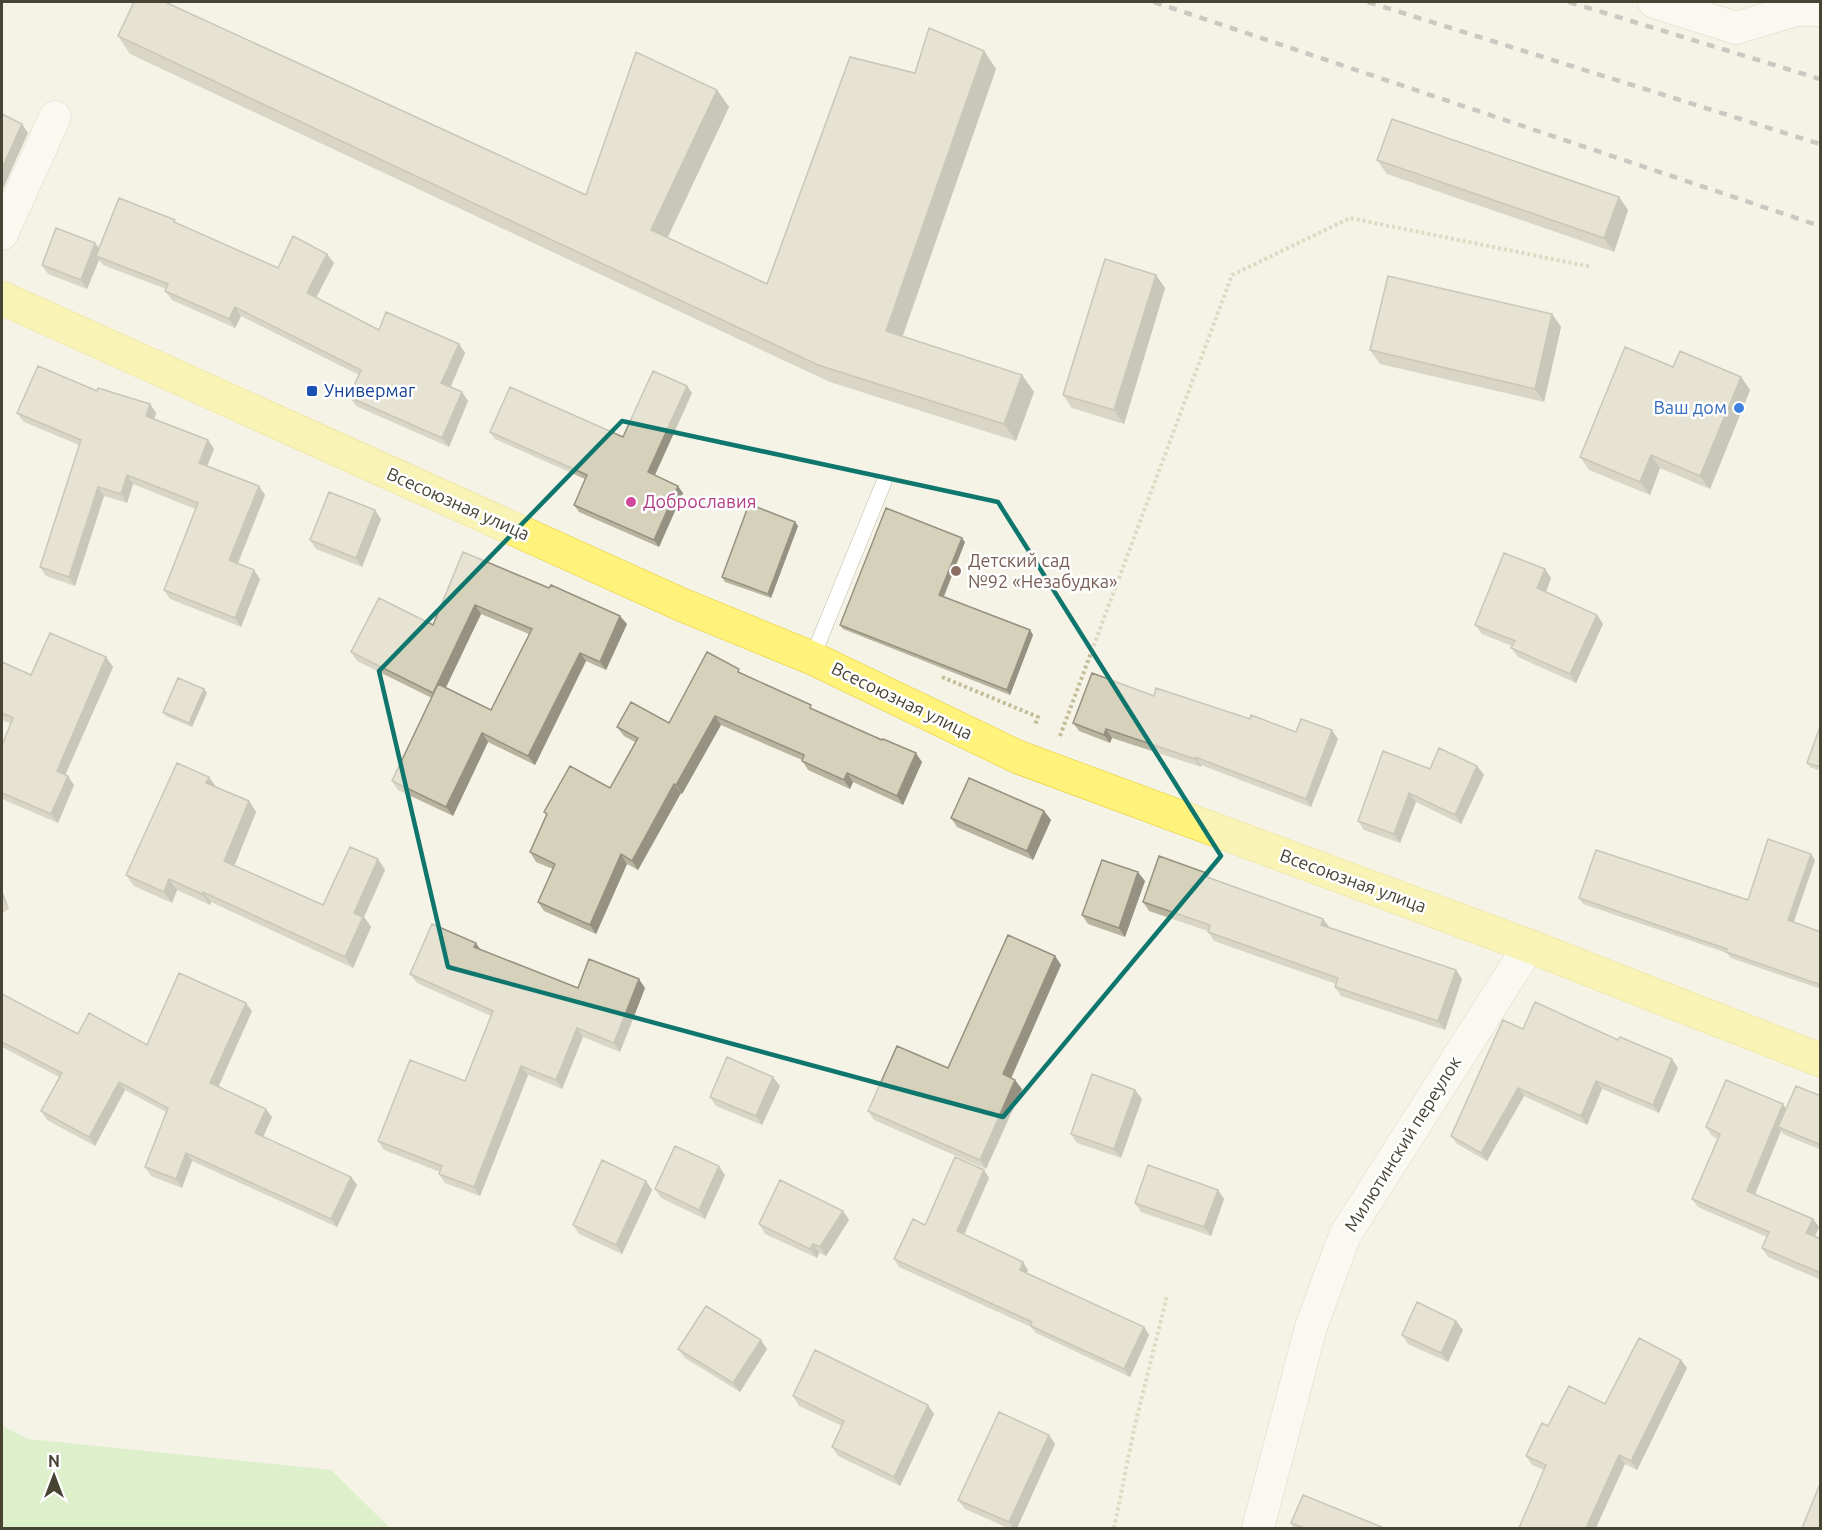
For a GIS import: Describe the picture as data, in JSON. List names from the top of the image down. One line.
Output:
{"streets":{"highway":["Всесоюзная улица"],"street":["Милютинский переулок"]},"crossings":[["Всесоюзная улица","Милютинский переулок"]],"places":{"transit":["Универмаг"],"other":["Ваш дом","Доброславия","Детский сад №92 «Незабудка»"]},"north":"top"}
